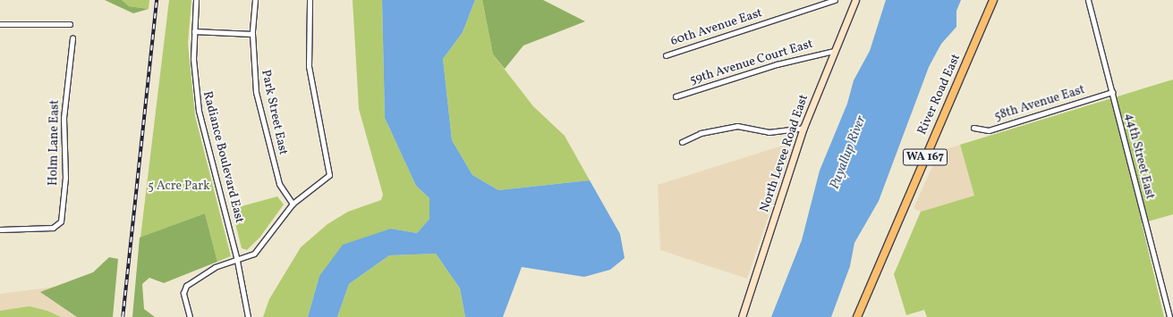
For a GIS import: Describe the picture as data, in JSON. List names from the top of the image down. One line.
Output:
{"streets":{"main road":["River Road East","WA 167"],"street":["60th Avenue East","59th Avenue Court East","58th Avenue East","Park Street East","Holm Lane East","North Levee Road East","44th Street East","Radiance Boulevard East"]},"crossings":[["59th Avenue Court East","North Levee Road East"],["58th Avenue East","44th Street East"]],"water":["Puyallup River"],"parks":["5 Acre Park"]}
